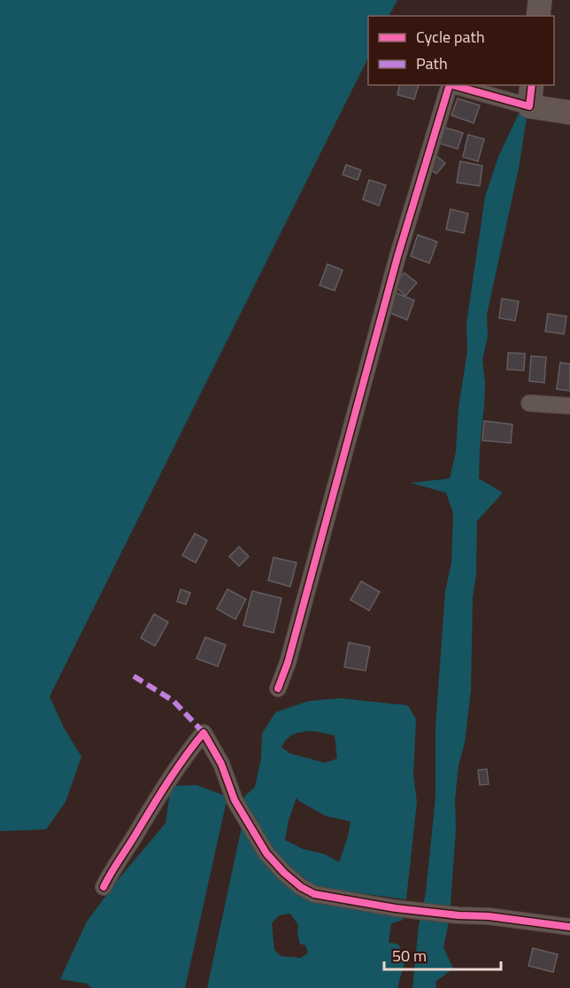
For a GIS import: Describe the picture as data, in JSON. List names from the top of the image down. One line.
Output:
{"legend":["Cycle path","Path"],"scale_bar":"50 m"}
